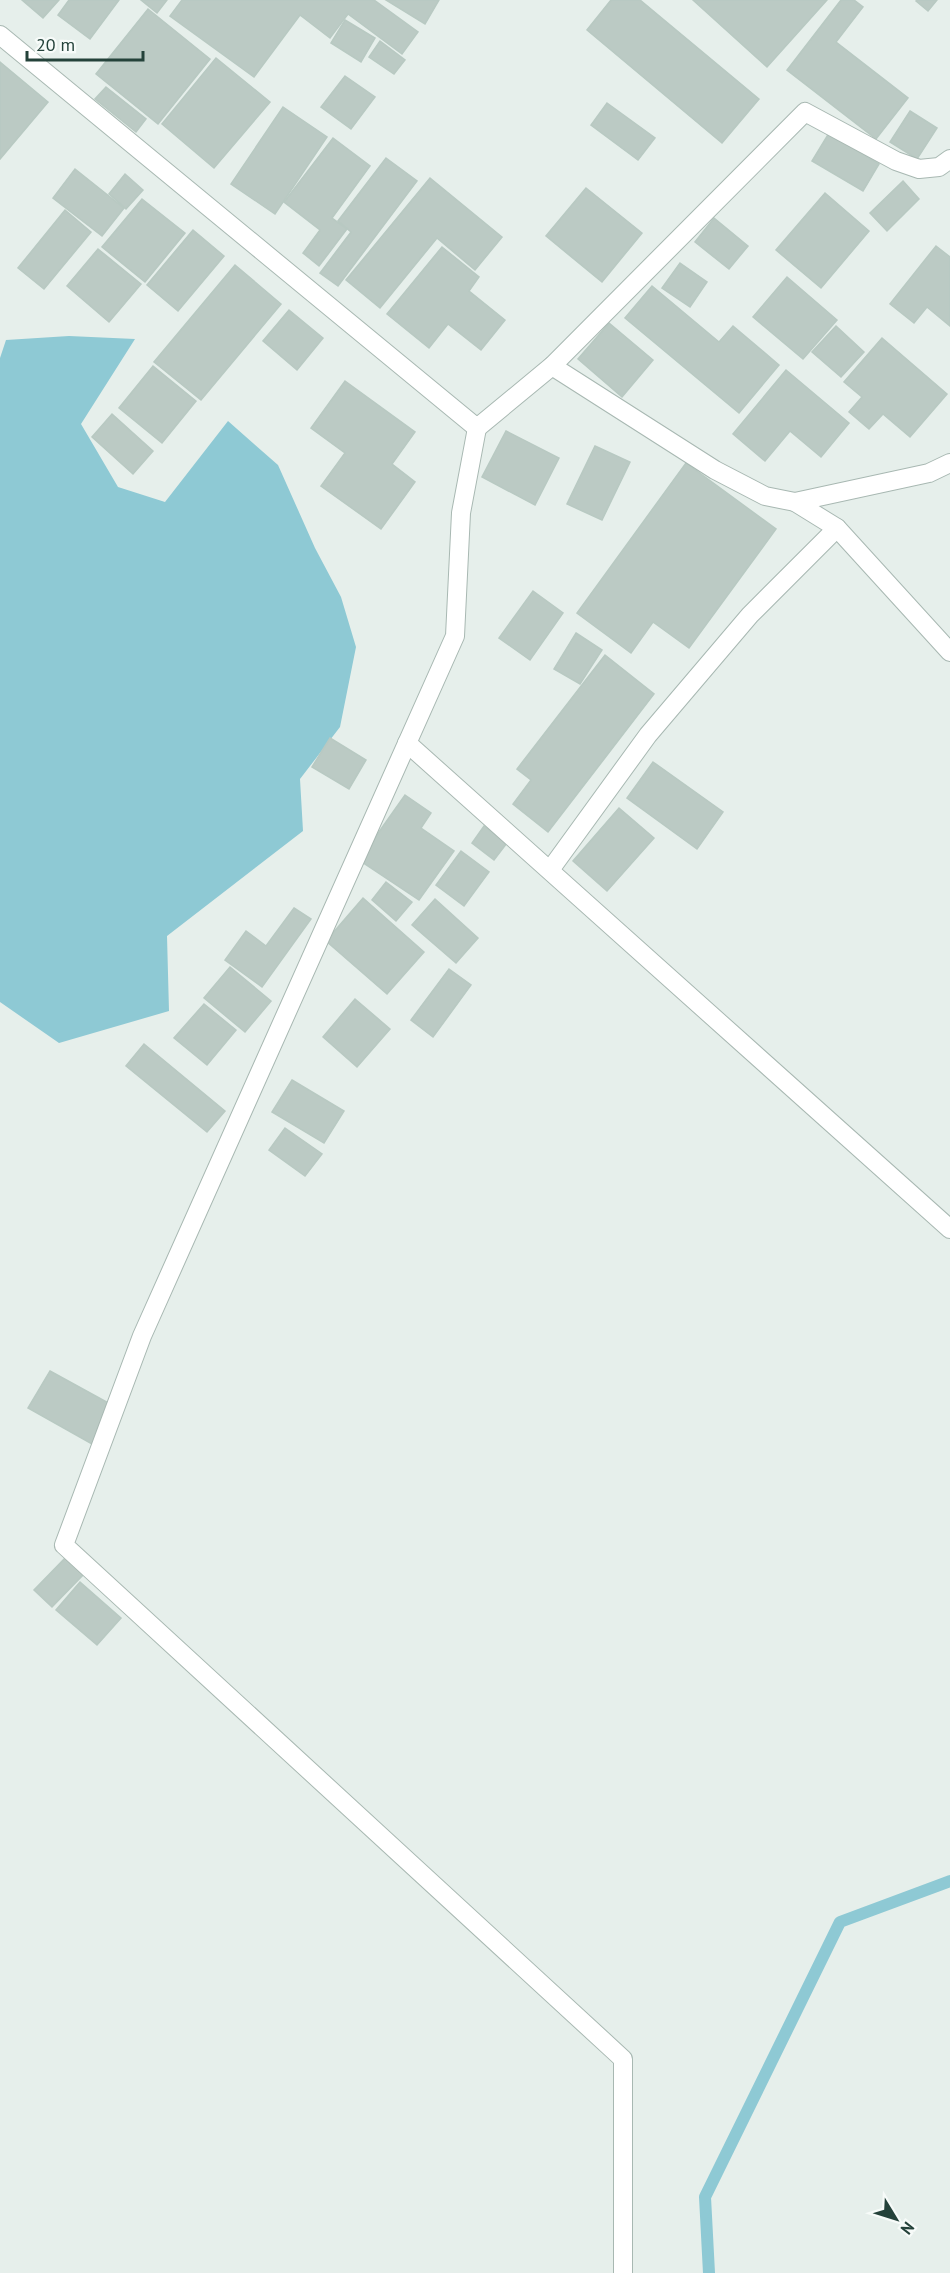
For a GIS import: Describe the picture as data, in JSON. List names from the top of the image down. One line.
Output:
{"scale_bar":"20 m","north":"bottom right"}
